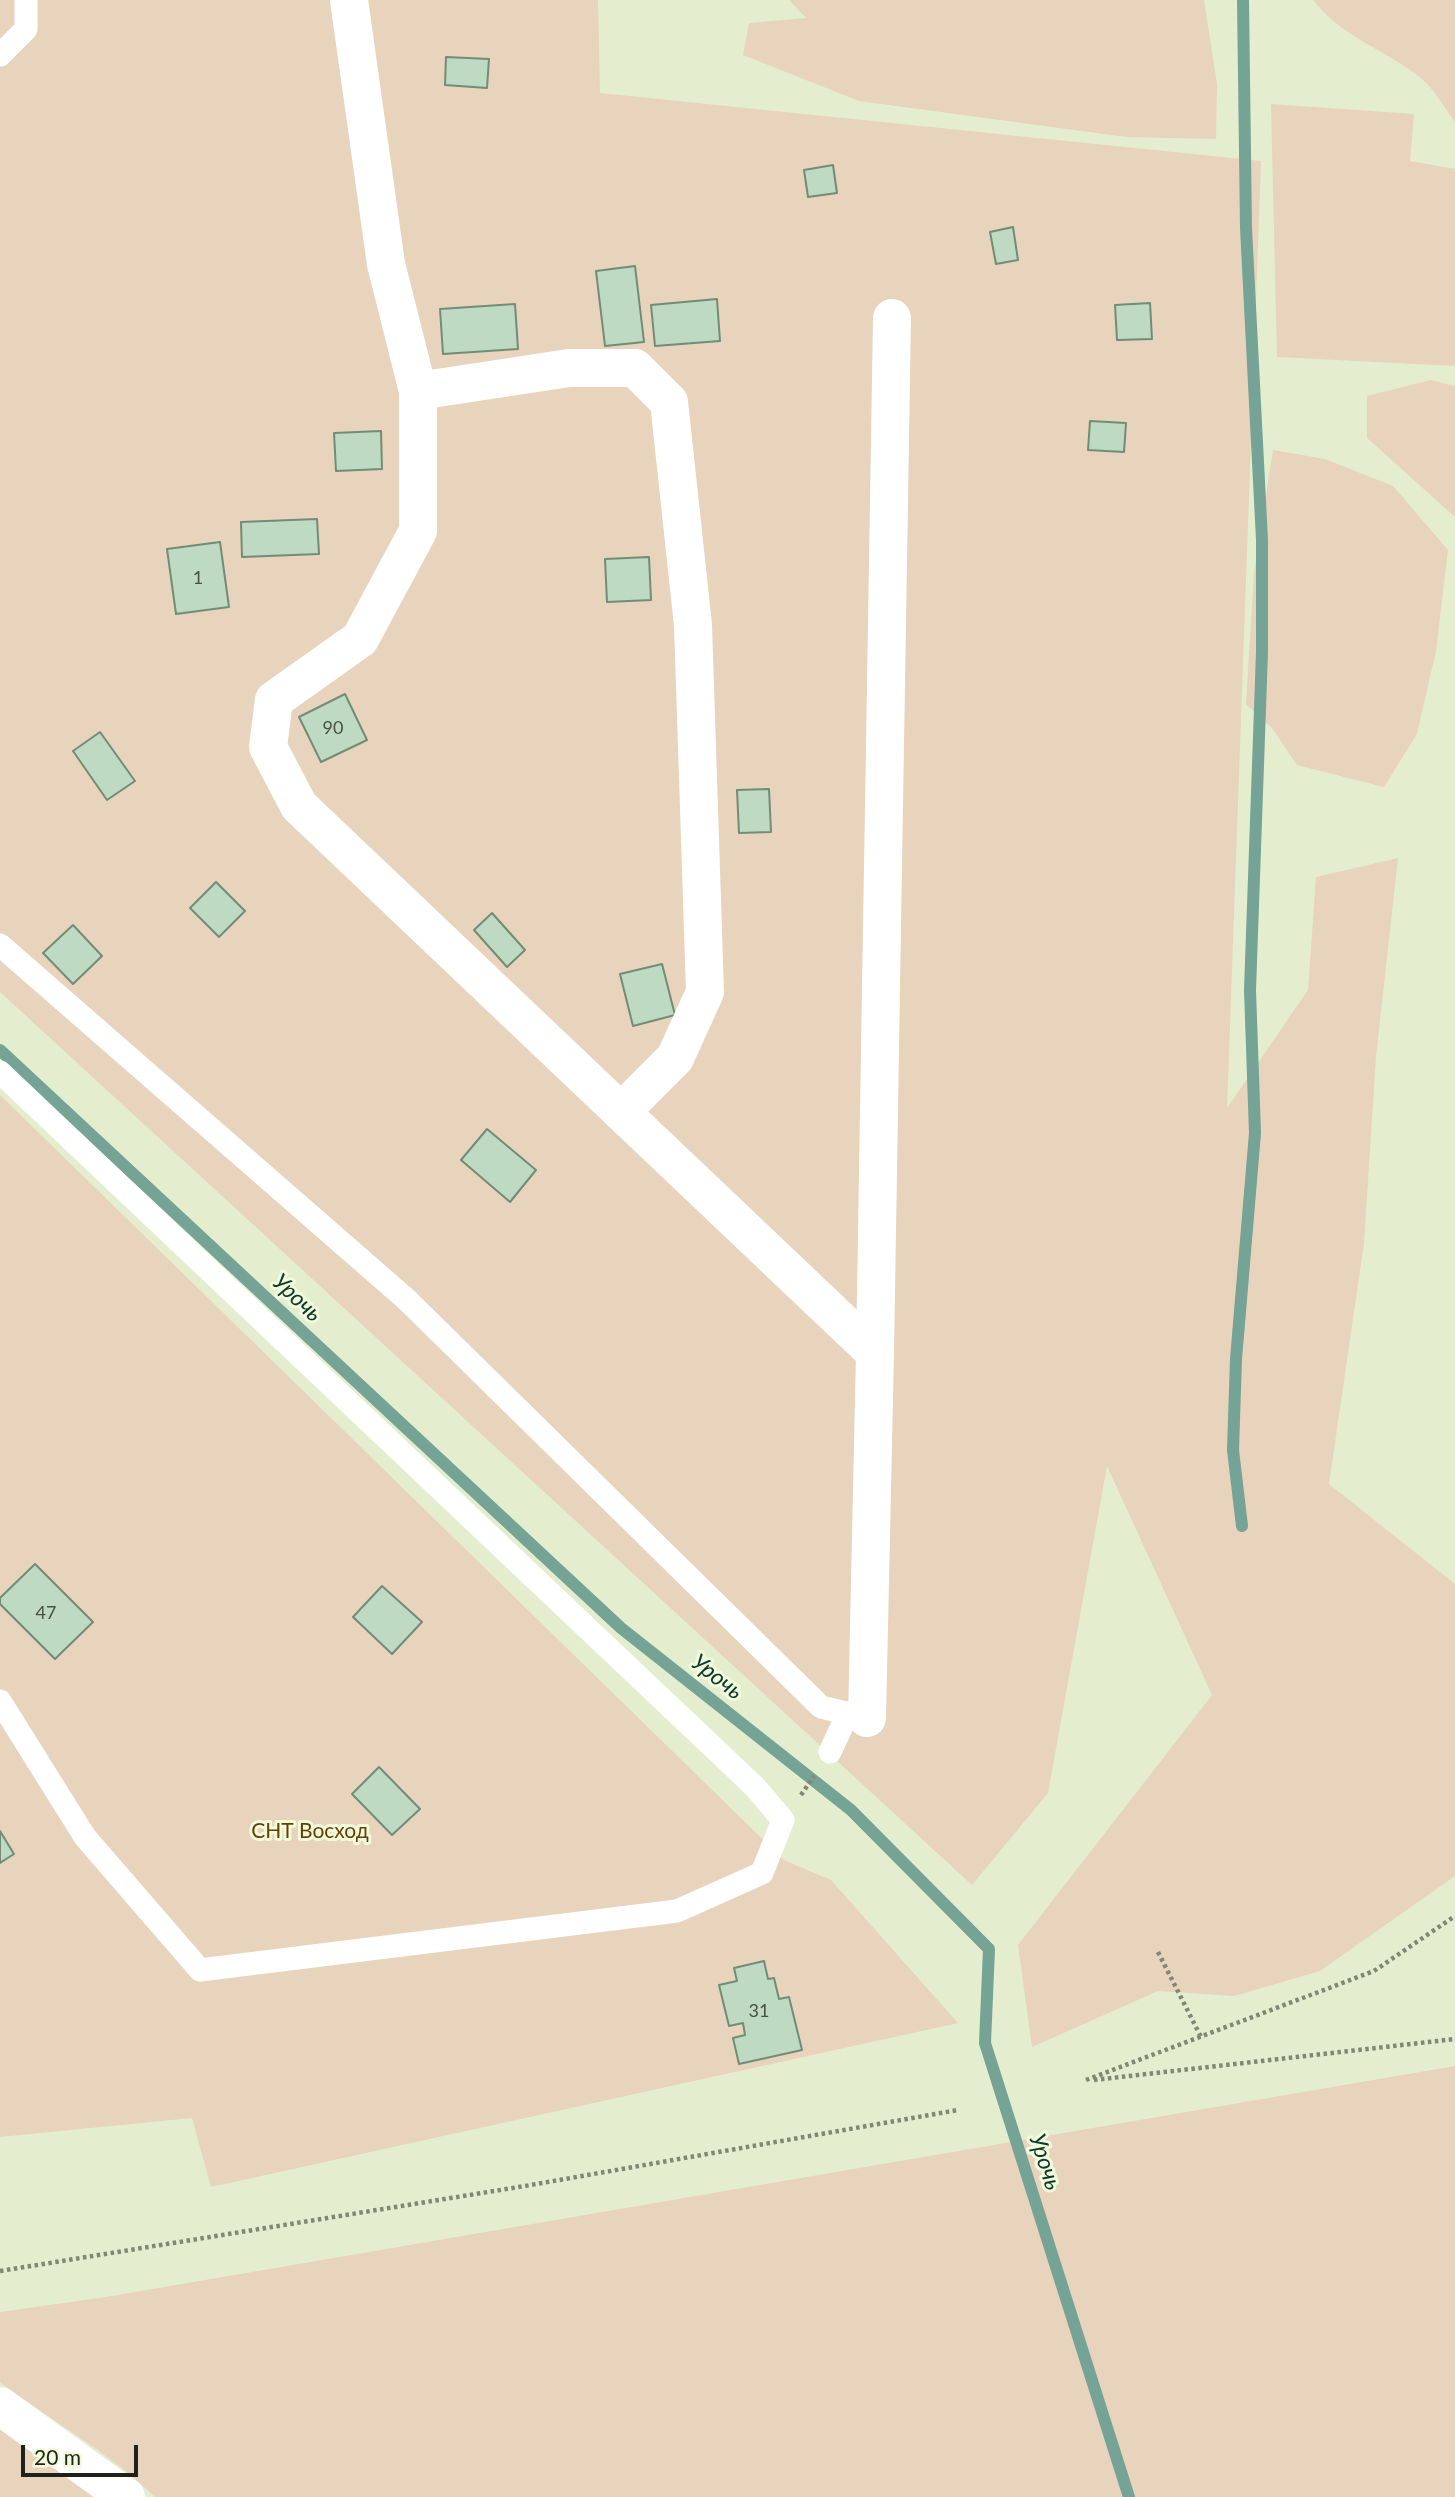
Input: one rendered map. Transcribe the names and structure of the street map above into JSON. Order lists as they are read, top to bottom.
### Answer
{
  "water": ["Урочь"],
  "parks": ["СНТ Восход"],
  "house_numbers": [
    "1",
    "90",
    "47",
    "31"
  ],
  "scale_bar": "20 m"
}
